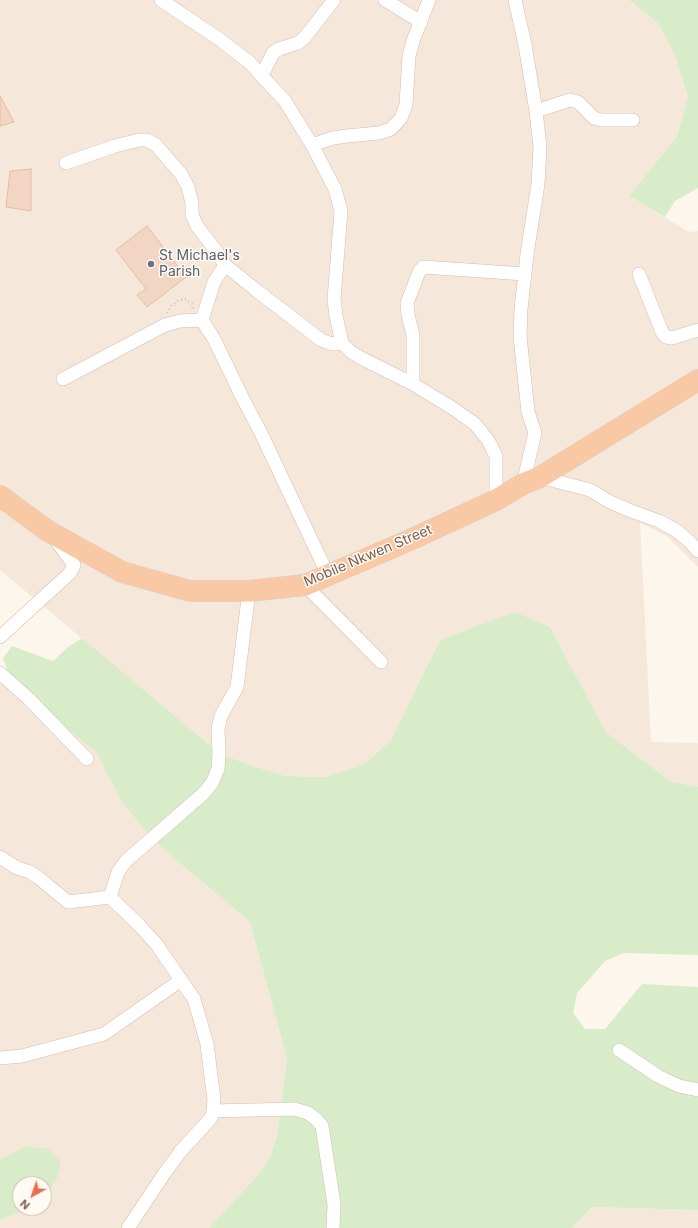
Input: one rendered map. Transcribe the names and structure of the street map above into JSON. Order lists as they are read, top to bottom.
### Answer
{
  "streets": {
    "highway": ["Mobile Nkwen Street"]
  },
  "places": ["St Michael's Parish"],
  "north": "bottom left"
}
